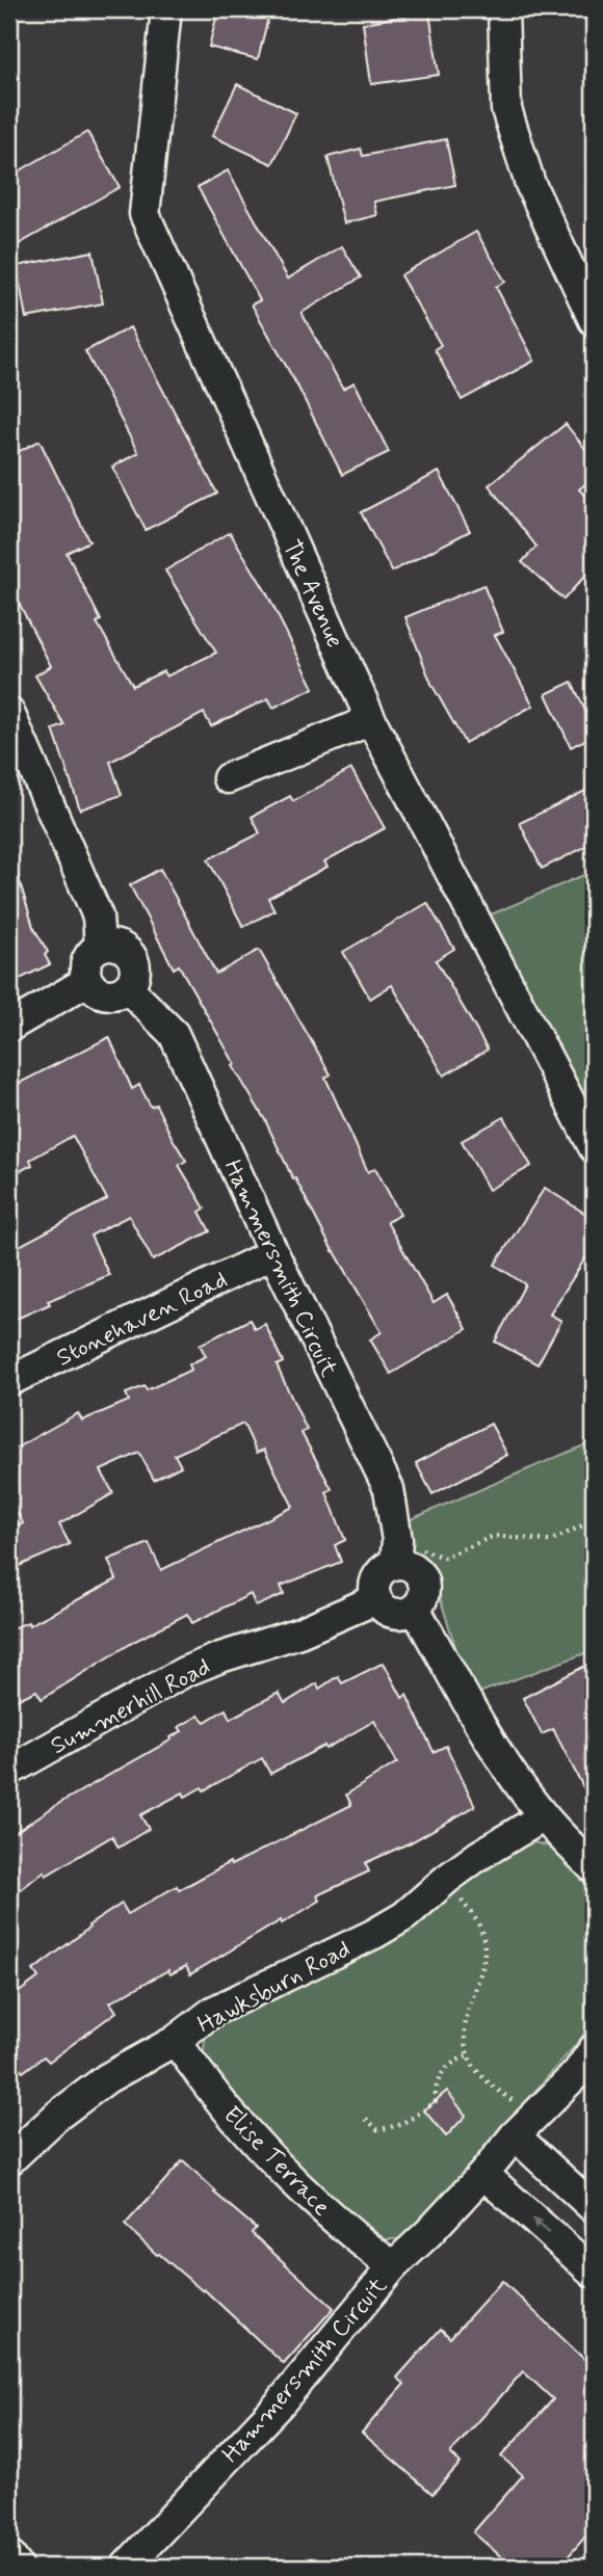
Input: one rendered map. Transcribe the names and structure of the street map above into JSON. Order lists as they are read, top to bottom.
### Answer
{
  "streets": {
    "street": [
      "The Avenue",
      "Hammersmith Circuit",
      "Stonehaven Road",
      "Summerhill Road",
      "Hawksburn Road",
      "Elise Terrace"
    ]
  },
  "crossings": [
    ["Hammersmith Circuit", "Stonehaven Road"],
    ["Hammersmith Circuit", "Summerhill Road"],
    ["Hammersmith Circuit", "Elise Terrace"],
    ["Hawksburn Road", "Elise Terrace"]
  ]
}
